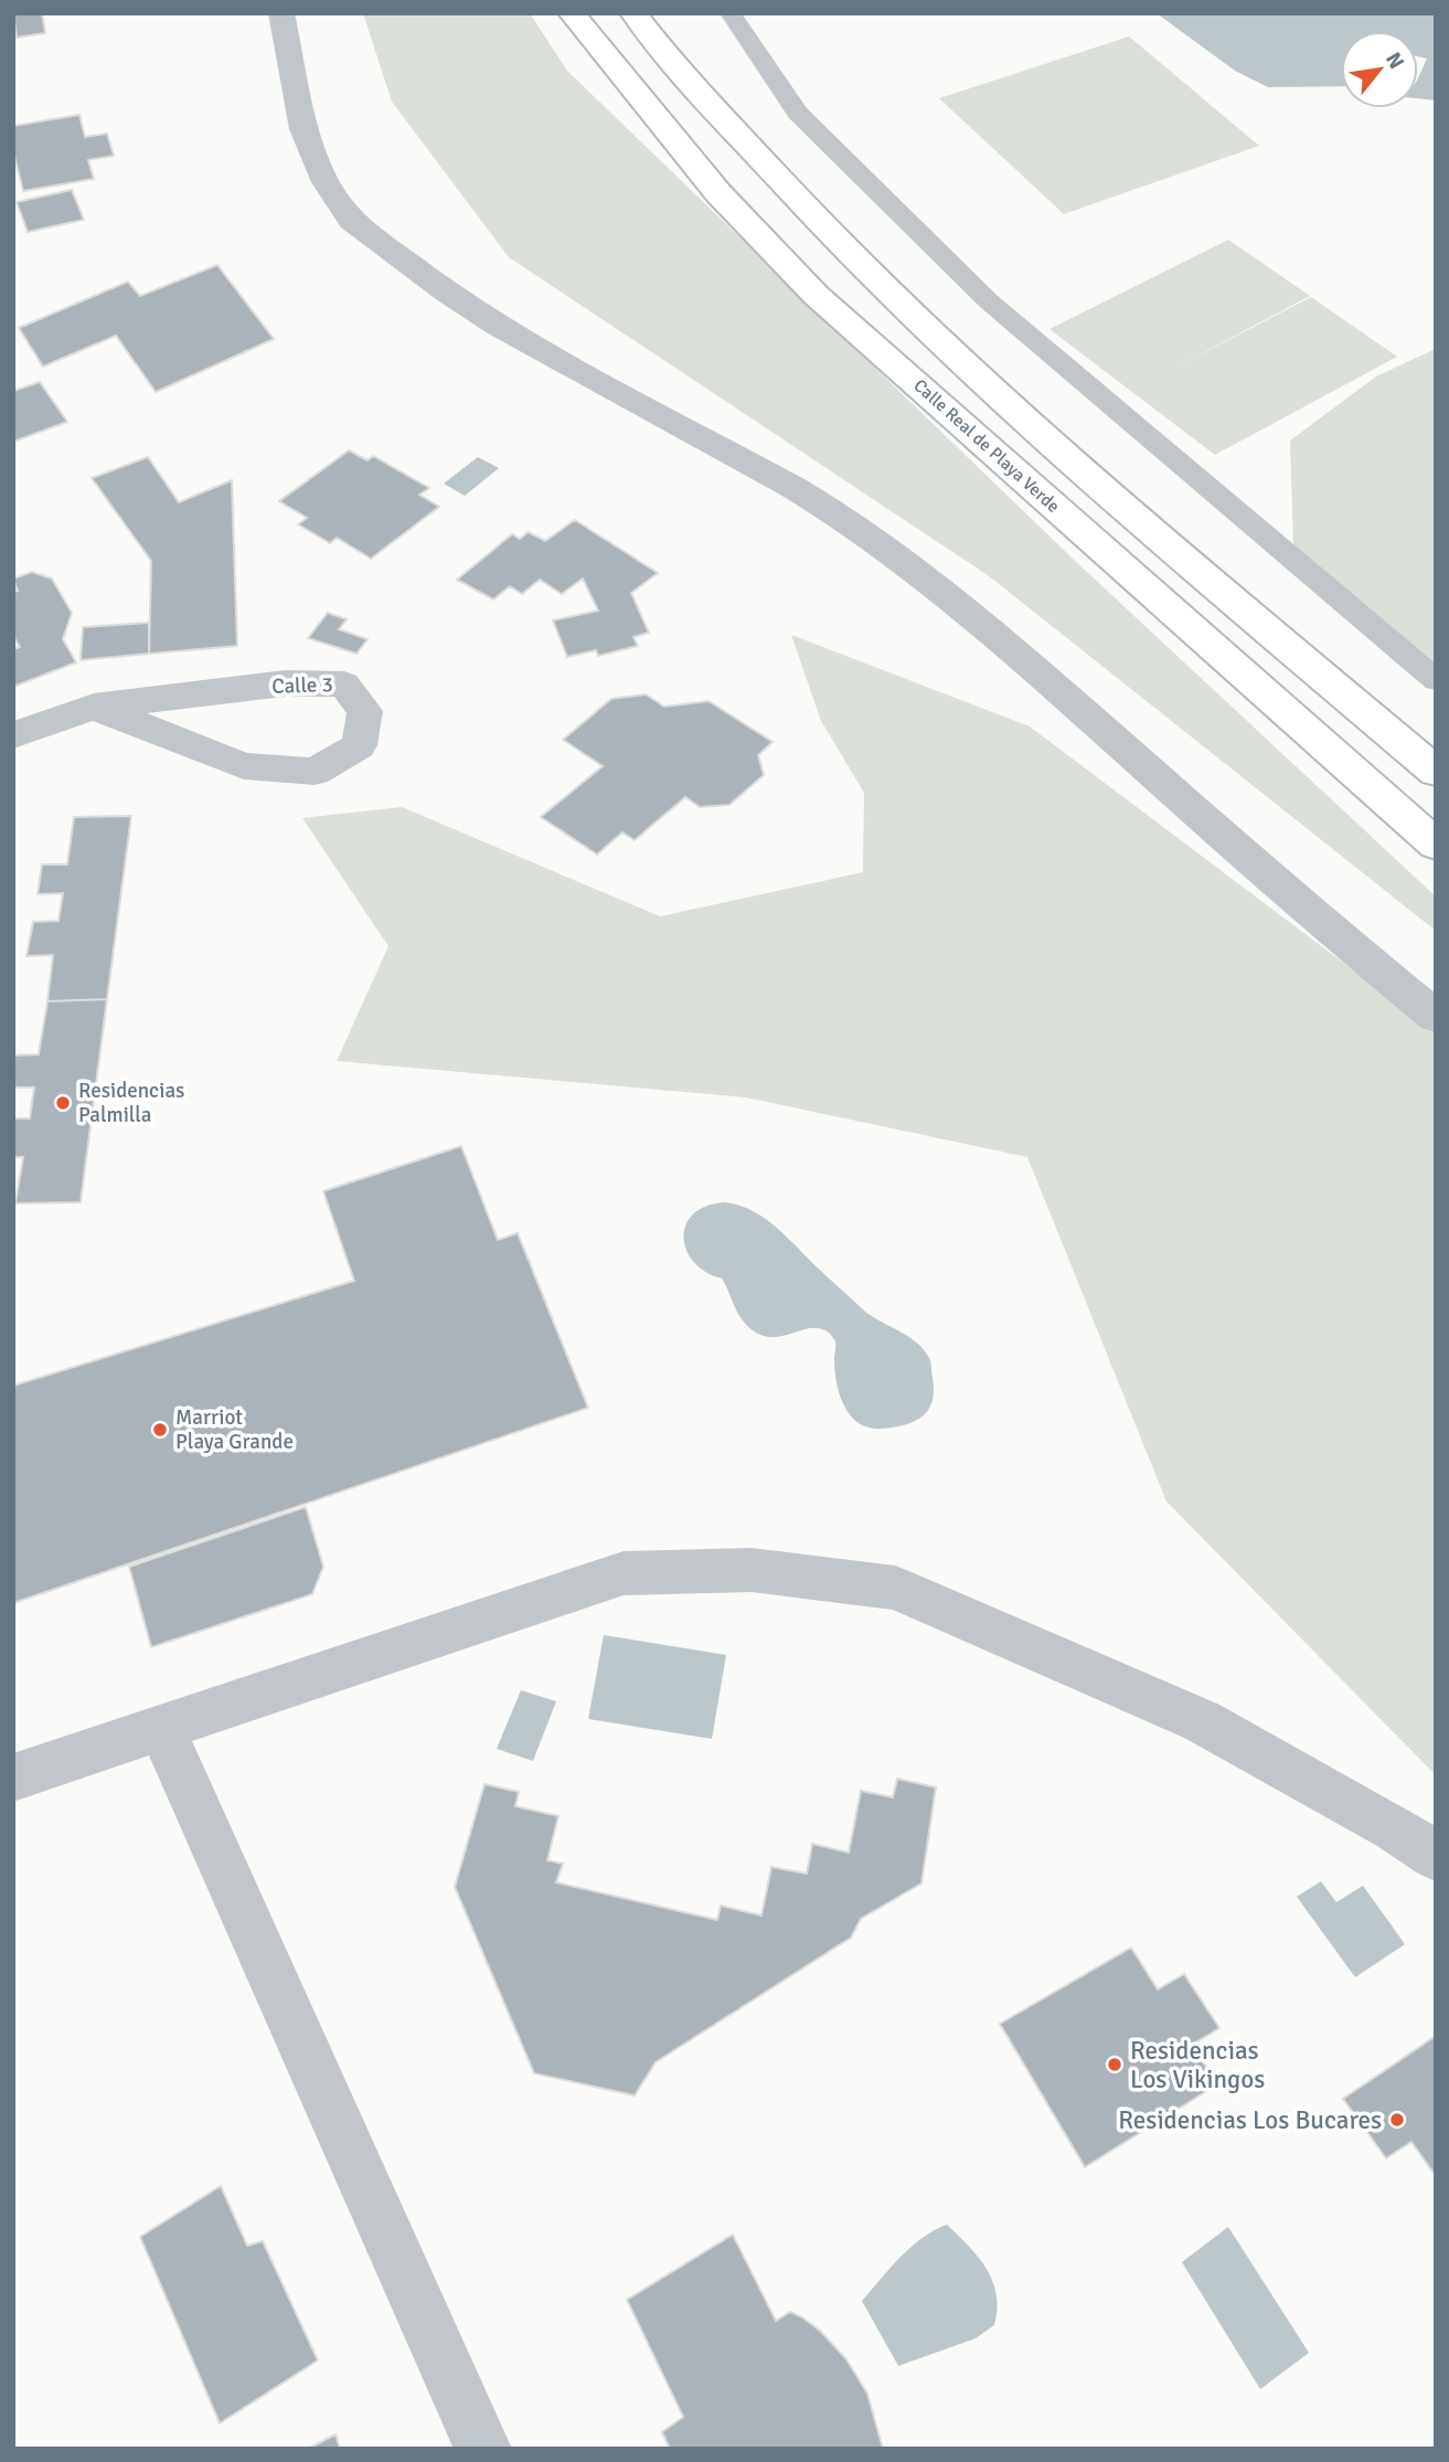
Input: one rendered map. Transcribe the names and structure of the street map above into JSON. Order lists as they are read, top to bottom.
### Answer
{
  "streets": {
    "street": ["Calle Real de Playa Verde", "Calle 3"]
  },
  "places": [
    "Residencias Palmilla",
    "Marriot Playa Grande",
    "Residencias Los Vikingos",
    "Residencias Los Bucares"
  ],
  "north": "top right"
}
